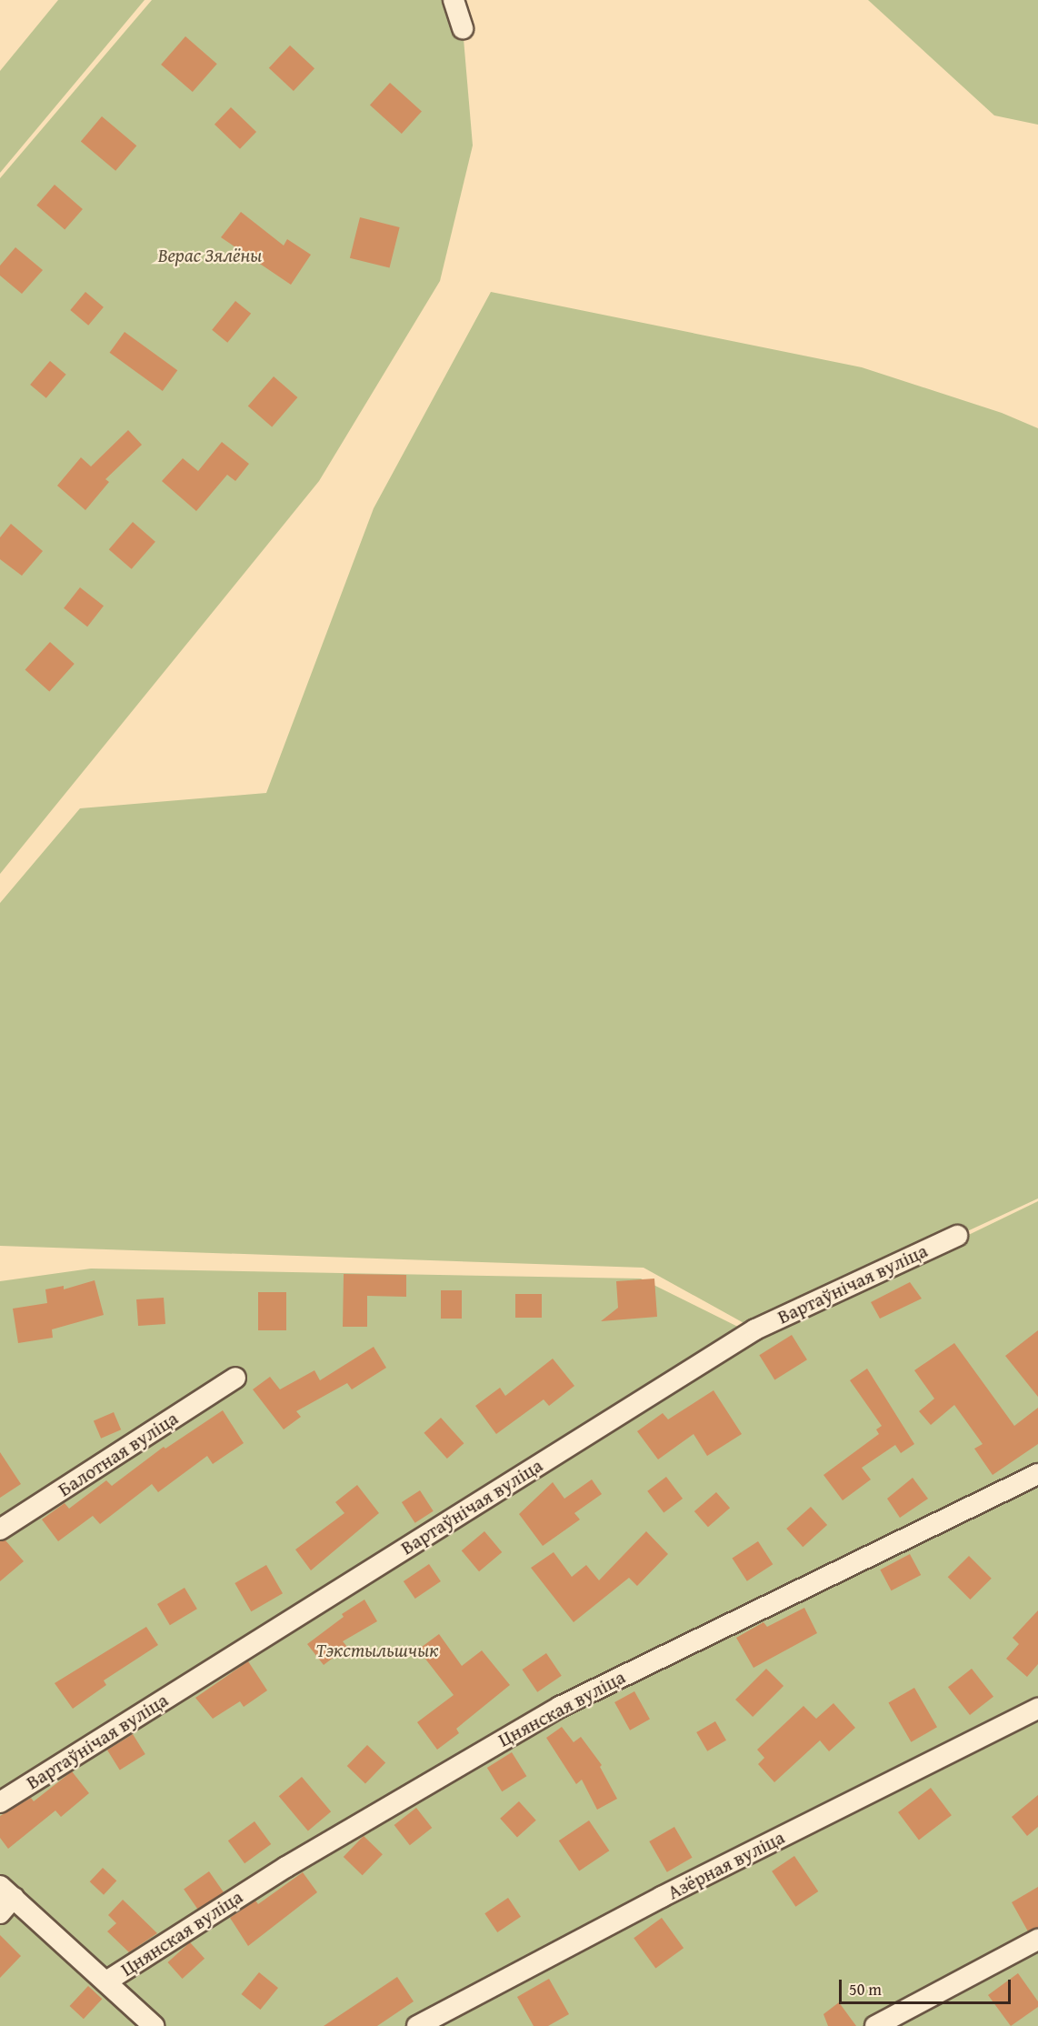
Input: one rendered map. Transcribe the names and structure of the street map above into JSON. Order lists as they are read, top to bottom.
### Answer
{
  "streets": {
    "street": [
      "Вартаўнічая вуліца",
      "Балотная вуліца",
      "Цнянская вуліца",
      "Азёрная вуліца"
    ]
  },
  "parks": ["Верас Зялёны", "Тэкстыльшчык"],
  "scale_bar": "50 m"
}
